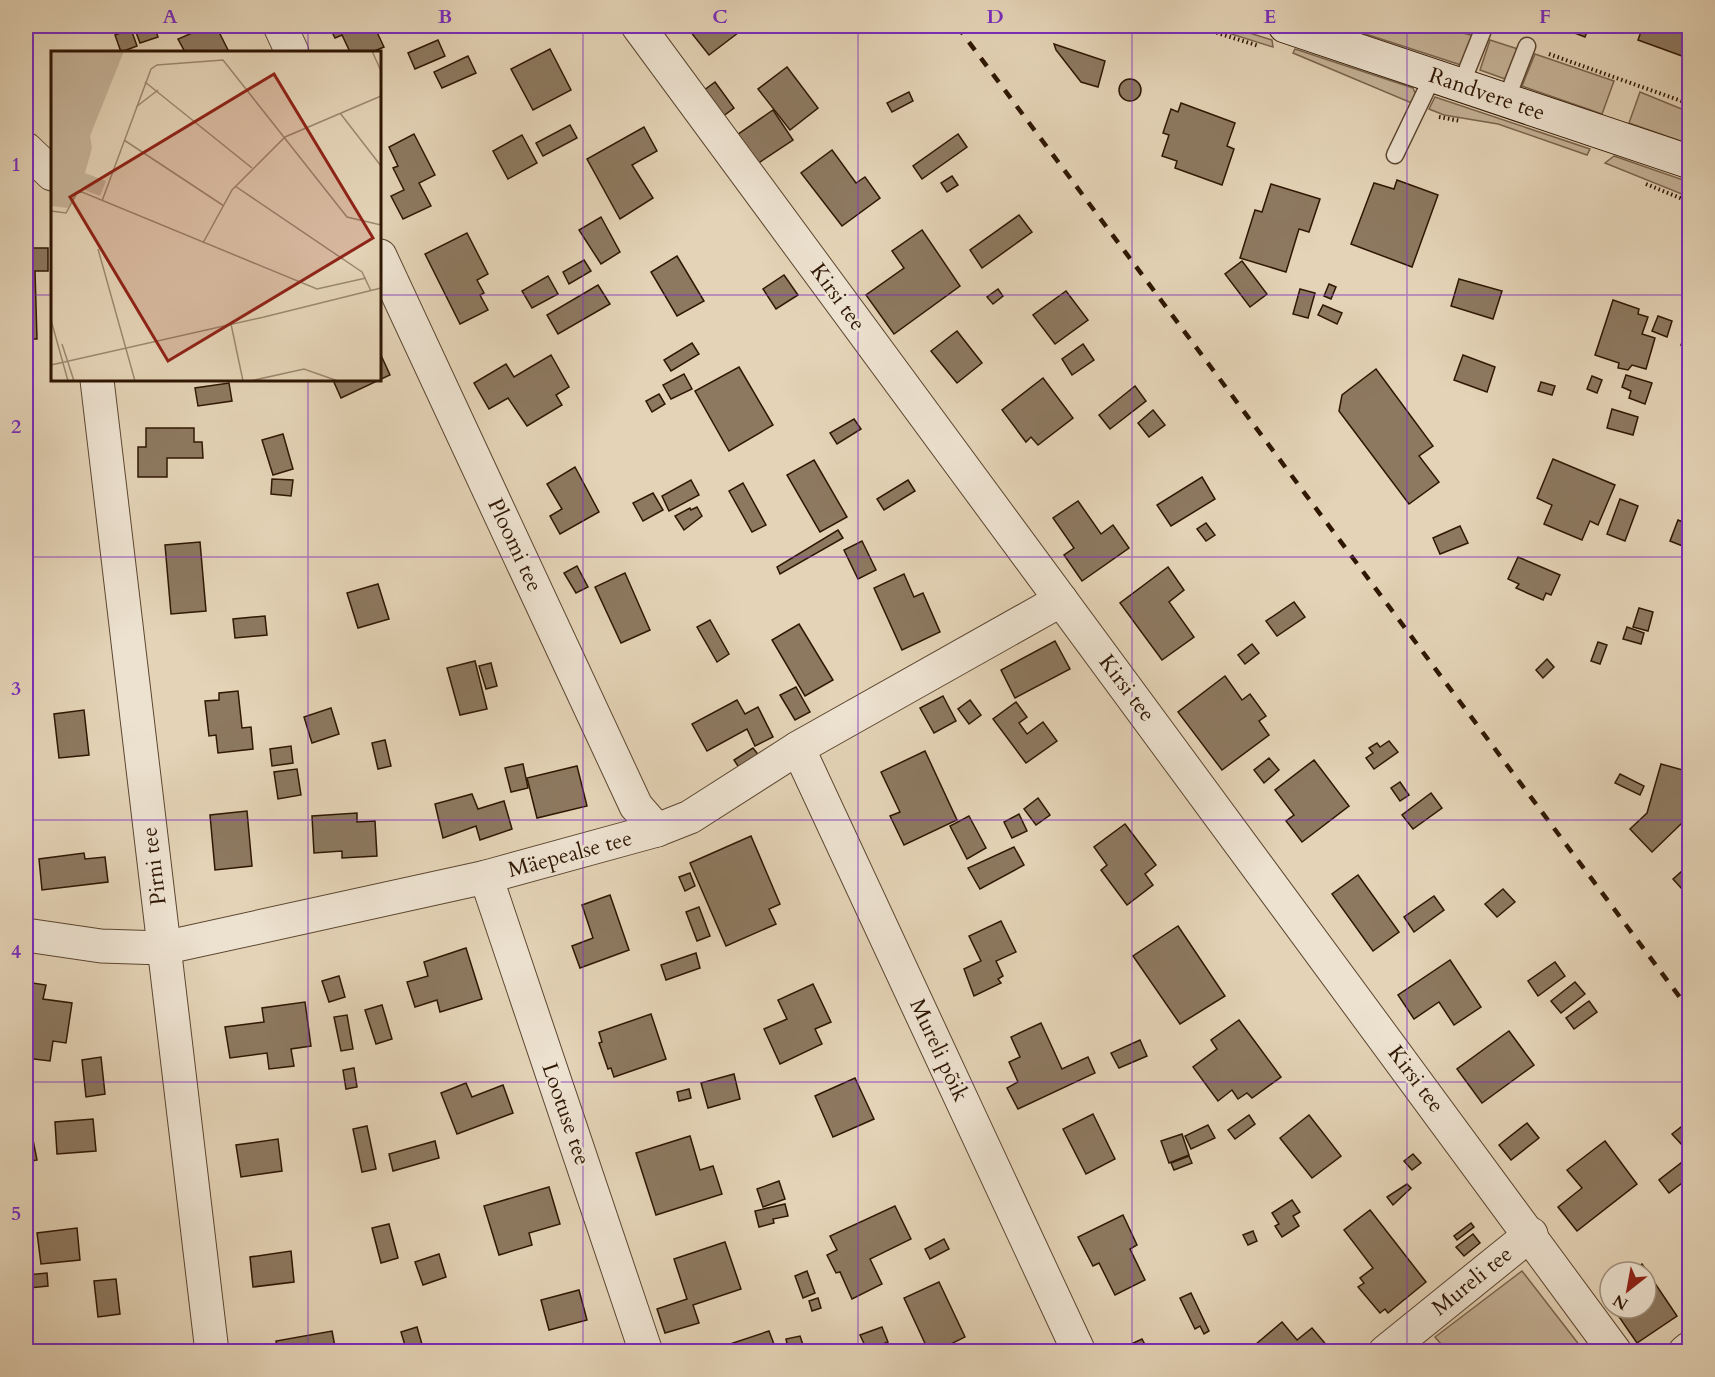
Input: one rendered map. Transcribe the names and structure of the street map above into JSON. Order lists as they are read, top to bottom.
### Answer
{
  "streets": {
    "street": [
      "Randvere tee",
      "Kirsi tee",
      "Ploomi tee",
      "Mäepealse tee",
      "Pirni tee",
      "Mureli põik",
      "Lootuse tee",
      "Mureli tee"
    ]
  },
  "crossings": [
    ["Kirsi tee", "Mäepealse tee"],
    ["Kirsi tee", "Mureli tee"],
    ["Ploomi tee", "Mäepealse tee"],
    ["Mäepealse tee", "Pirni tee"],
    ["Mäepealse tee", "Mureli põik"],
    ["Mäepealse tee", "Lootuse tee"]
  ],
  "north": "bottom left",
  "grid": {
    "columns": [
      "A",
      "B",
      "C",
      "D",
      "E",
      "F"
    ],
    "rows": [
      "1",
      "2",
      "3",
      "4",
      "5"
    ]
  }
}
